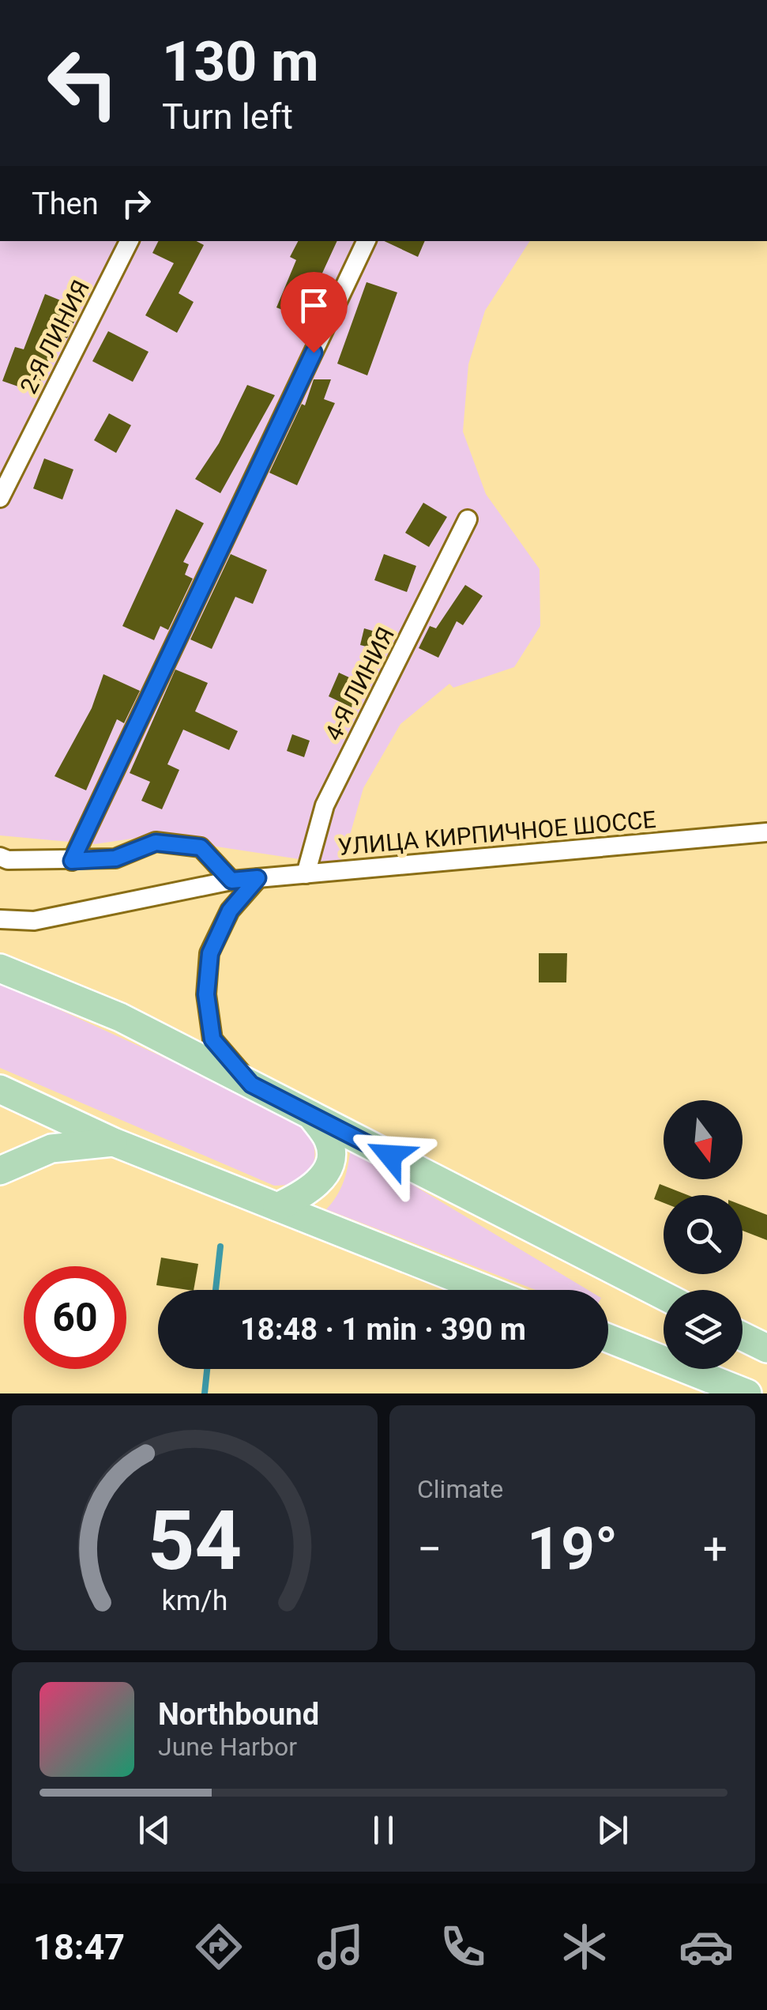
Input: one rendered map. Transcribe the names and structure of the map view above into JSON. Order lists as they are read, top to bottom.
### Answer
{
  "streets": {
    "street": ["2-Я ЛИНИЯ", "4-Я ЛИНИЯ", "УЛИЦА КИРПИЧНОЕ ШОССЕ"]
  },
  "crossings": [
    ["4-Я ЛИНИЯ", "УЛИЦА КИРПИЧНОЕ ШОССЕ"]
  ],
  "north": "bottom",
  "page": {
    "turn": ["130 m", "Turn left"],
    "then": "Then",
    "limit": "60",
    "trip": "18:48 · 1 min · 390 m",
    "tile": "Climate",
    "heat": ["−", "19°", "+"],
    "song": ["Northbound", "June Harbor"],
    "tabs": "18:47",
    "gauge": ["54", "km/h"]
  }
}
